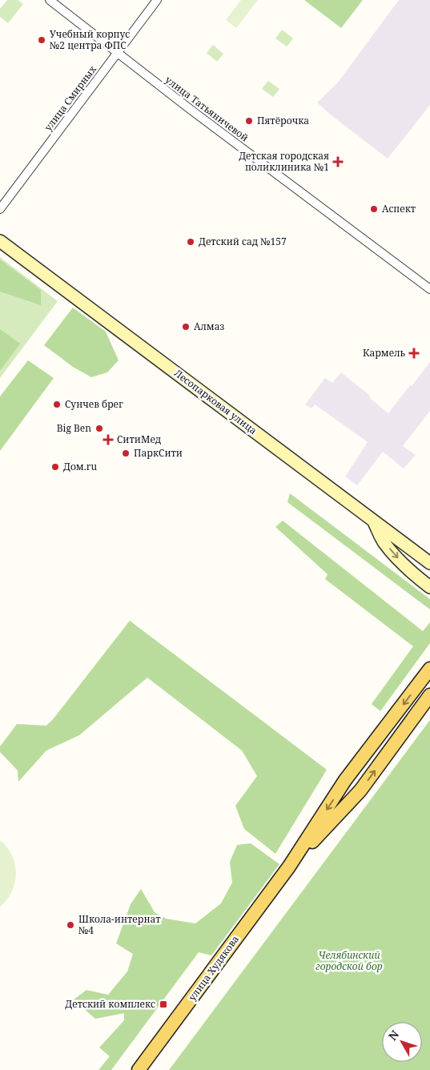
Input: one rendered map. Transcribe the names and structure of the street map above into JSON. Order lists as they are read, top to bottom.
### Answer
{
  "streets": {
    "main road": ["Лесопарковая улица", "улица Худякова"],
    "street": ["улица Смирных", "улица Татьяничевой"]
  },
  "crossings": [
    ["улица Смирных", "улица Татьяничевой"]
  ],
  "parks": ["Челябинский городской бор"],
  "places": {
    "other": [
      "Учебный корпус №2 центра ФПС",
      "Пятёрочка",
      "Аспект",
      "Детский сад №157",
      "Алмаз",
      "Сунчев брег",
      "Big Ben",
      "ПаркСити",
      "Дом.ru",
      "Школа-интернат №4"
    ],
    "health": ["Детская городская поликлиника №1", "Кармель", "СитиМед"],
    "transit": ["Детский комплекс"]
  },
  "north": "top left"
}
